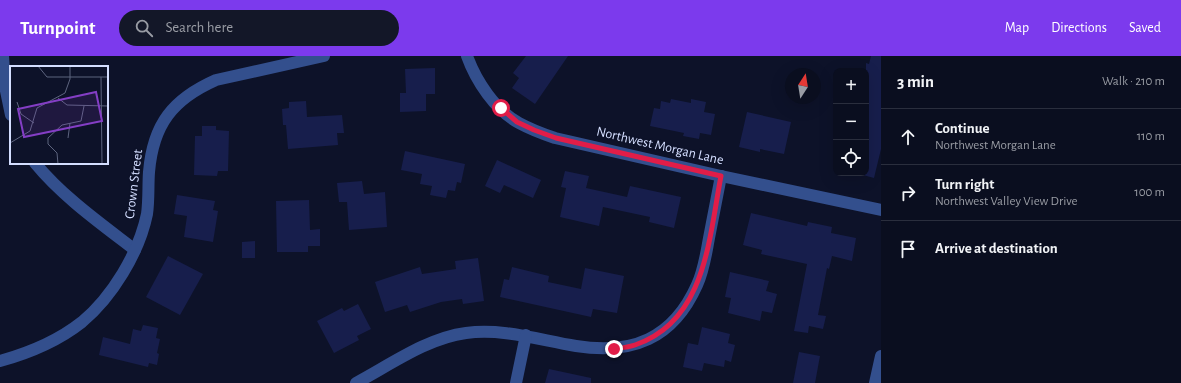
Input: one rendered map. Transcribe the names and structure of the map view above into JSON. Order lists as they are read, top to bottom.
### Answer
{
  "streets": {
    "street": ["Northwest Morgan Lane", "Crown Street"]
  },
  "north": "top",
  "page": {
    "header": "Turnpoint",
    "search": "Search here",
    "nav": ["Map", "Directions", "Saved"],
    "heading": ["3 min", "Walk · 210 m"],
    "map_buttons": ["+", "−"],
    "list": [
      ["Continue", "Northwest Morgan Lane", "110 m"],
      ["Turn right", "Northwest Valley View Drive", "100 m"],
      "Arrive at destination"
    ]
  }
}
